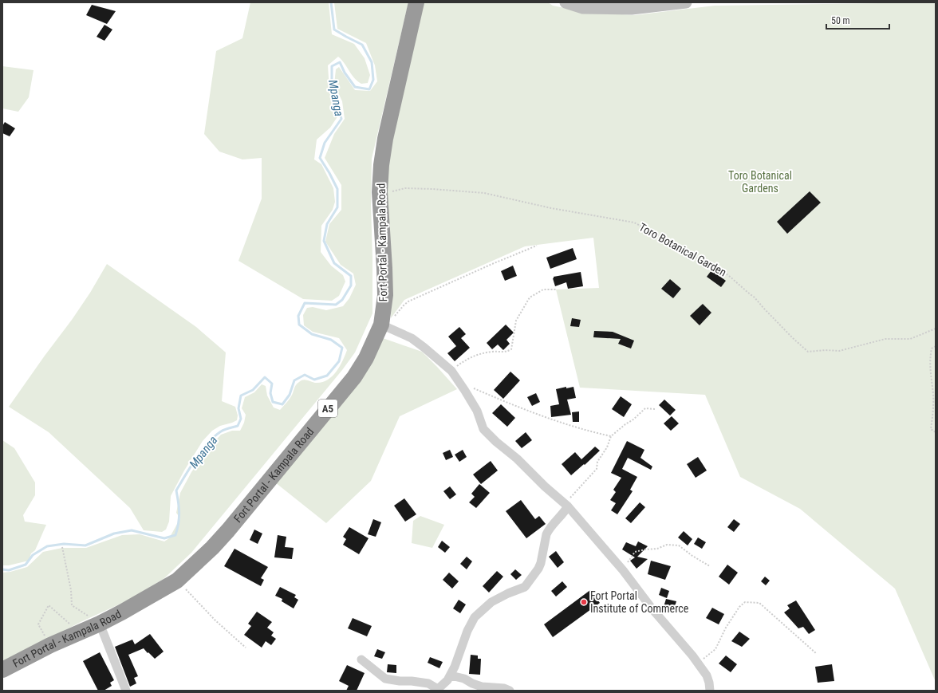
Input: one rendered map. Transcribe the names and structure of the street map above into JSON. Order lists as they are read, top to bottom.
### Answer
{
  "streets": {
    "highway": ["Fort Portal - Kampala Road", "A5"],
    "path": ["Toro Botanical Garden"]
  },
  "crossings": [
    ["Fort Portal - Kampala Road", "Toro Botanical Garden"]
  ],
  "water": ["Mpanga"],
  "parks": ["Toro Botanical Gardens"],
  "places": ["Fort Portal Institute of Commerce"],
  "scale_bar": "50 m"
}
